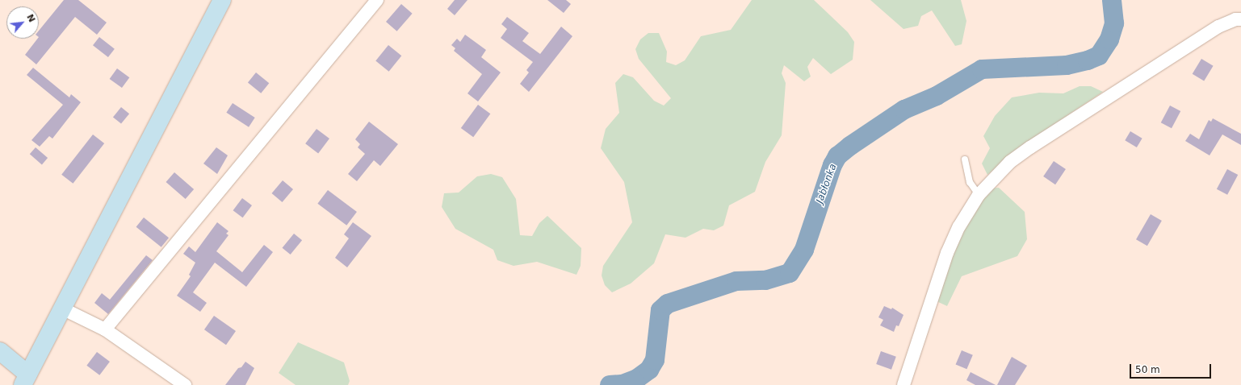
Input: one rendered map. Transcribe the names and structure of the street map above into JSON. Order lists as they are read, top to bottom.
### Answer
{
  "water": ["Jabłonka"],
  "scale_bar": "50 m",
  "north": "top right"
}
